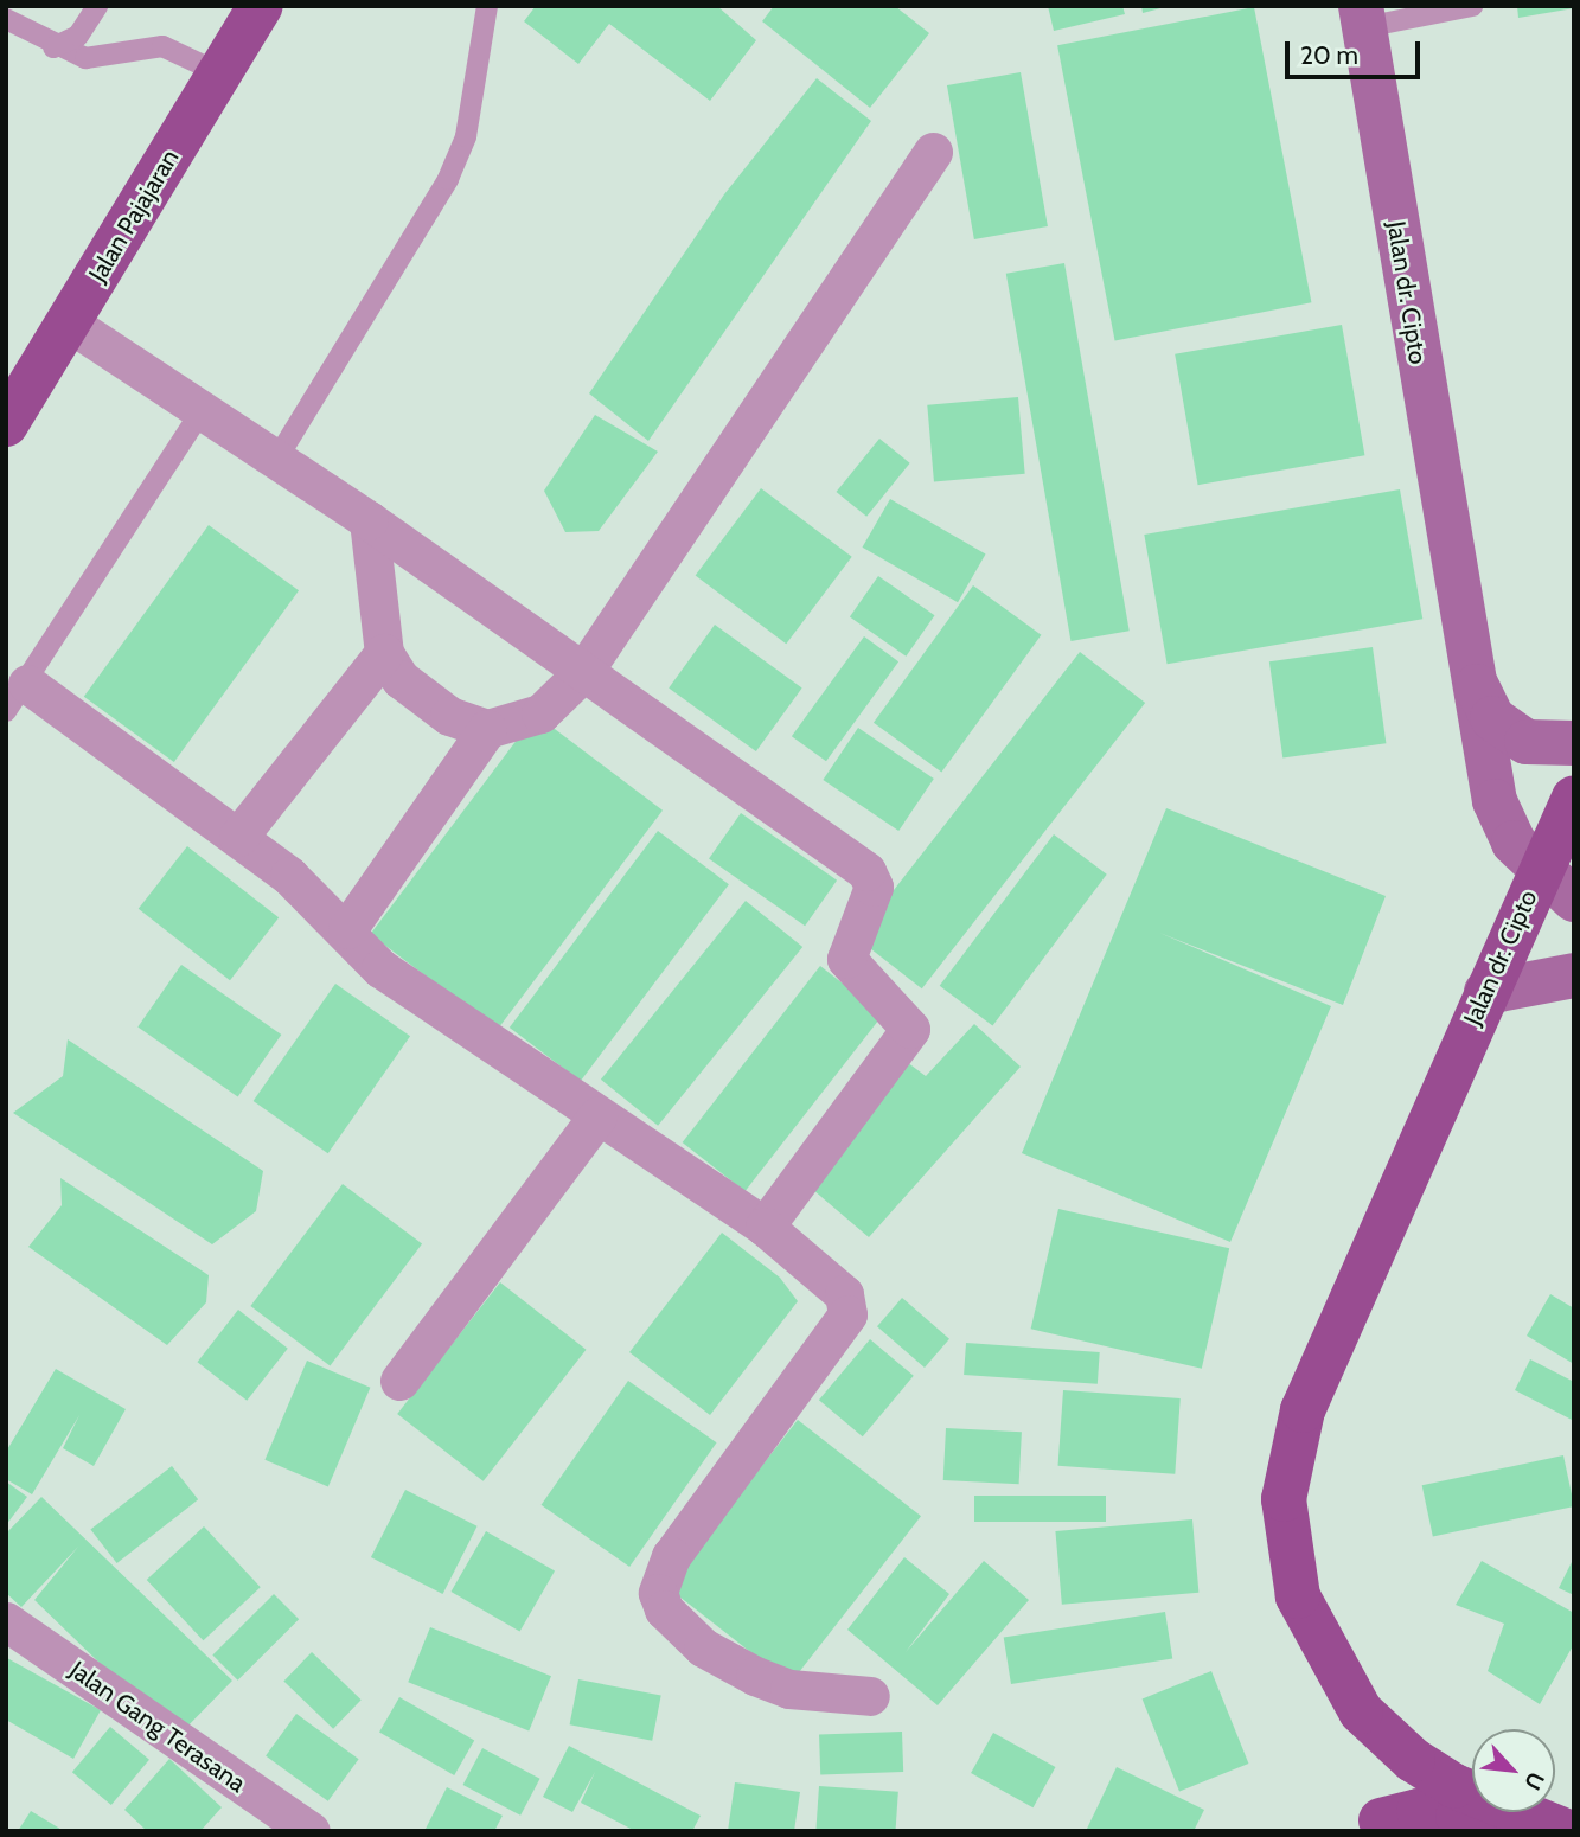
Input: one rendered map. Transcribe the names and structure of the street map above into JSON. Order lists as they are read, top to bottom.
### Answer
{
  "streets": {
    "main road": ["Jalan Pajajaran", "Jalan dr. Cipto"],
    "street": ["Jalan Gang Terasana"]
  },
  "scale_bar": "20 m",
  "north": "bottom right"
}
